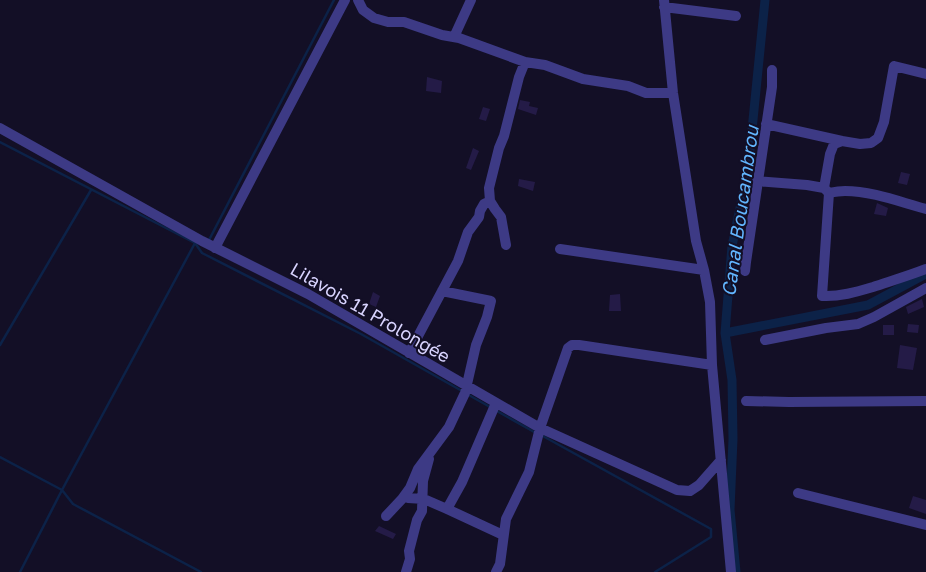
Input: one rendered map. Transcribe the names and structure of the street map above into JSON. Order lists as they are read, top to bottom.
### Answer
{
  "streets": {
    "street": ["Lilavois 11 Prolongée"]
  },
  "water": ["Canal Boucambrou"]
}
